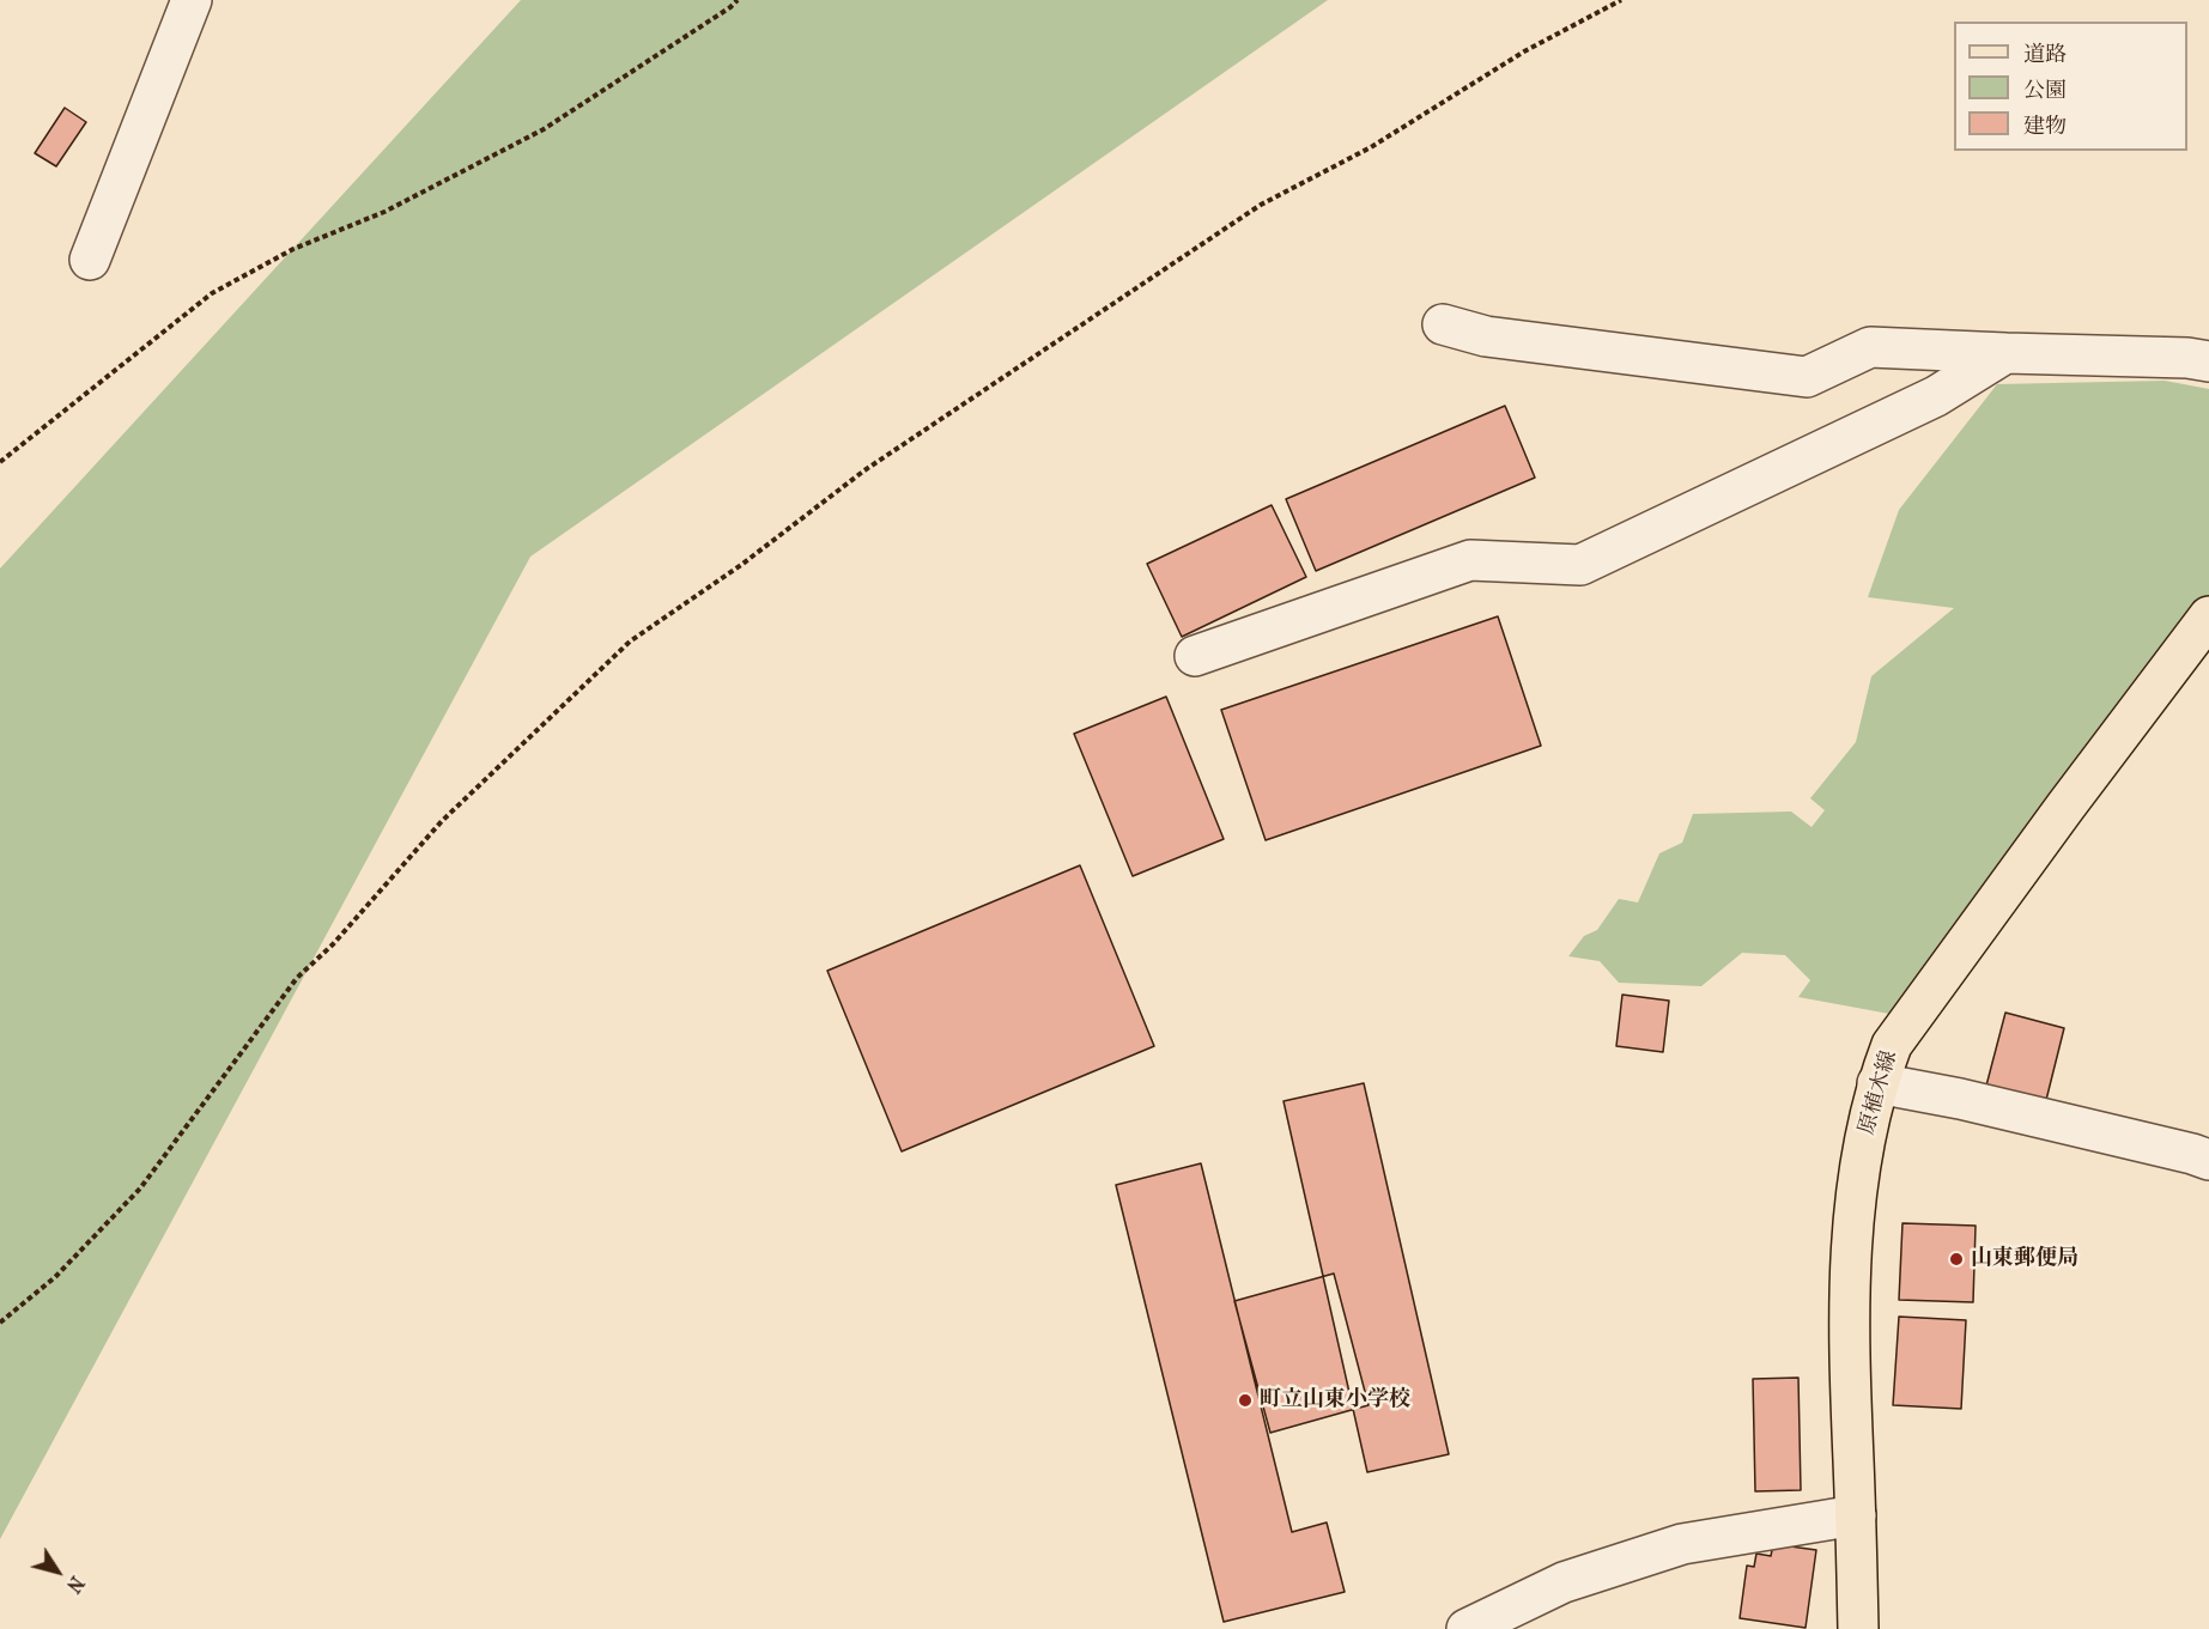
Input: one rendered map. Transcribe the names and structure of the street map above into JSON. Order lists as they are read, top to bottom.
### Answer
{
  "streets": {
    "main road": ["原植木線"]
  },
  "places": ["山東郵便局", "町立山東小学校"],
  "legend": ["道路", "公園", "建物"],
  "north": "bottom right"
}
